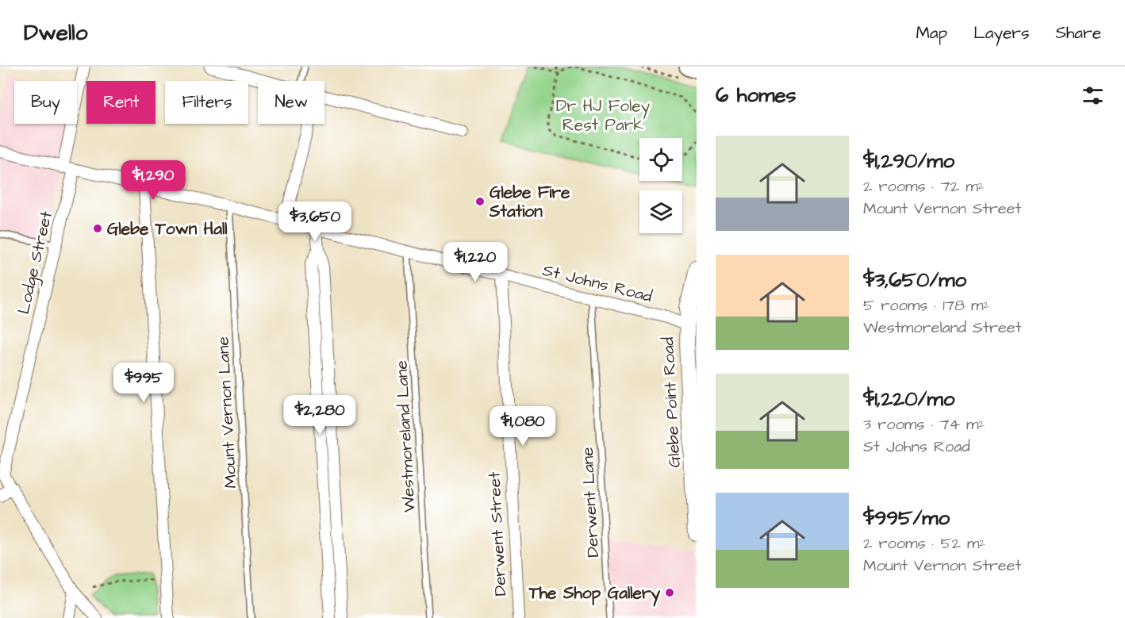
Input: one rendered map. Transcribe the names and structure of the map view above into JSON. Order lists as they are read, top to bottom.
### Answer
{
  "streets": {
    "main road": ["Glebe Point Road"],
    "street": ["Lodge Street", "St Johns Road", "Derwent Street"],
    "lane": ["Mount Vernon Lane", "Westmoreland Lane", "Derwent Lane"]
  },
  "crossings": [
    ["Lodge Street", "St Johns Road"],
    ["St Johns Road", "Glebe Point Road"],
    ["St Johns Road", "Mount Vernon Lane"],
    ["St Johns Road", "Westmoreland Lane"],
    ["St Johns Road", "Derwent Lane"],
    ["St Johns Road", "Derwent Street"]
  ],
  "parks": ["Dr HJ Foley Rest Park"],
  "places": ["Glebe Fire Station", "Glebe Town Hall", "The Shop Gallery"],
  "page": {
    "header": "Dwello",
    "nav": ["Map", "Layers", "Share"],
    "heading": "6 homes",
    "chip": [
      "Buy",
      "Rent",
      "Filters",
      "New"
    ],
    "list": [
      {
        "name": "$1,290/mo",
        "note": "2 rooms · 72 m² · Mount Vernon Street"
      },
      {
        "name": "$3,650/mo",
        "note": "5 rooms · 178 m² · Westmoreland Street"
      },
      {
        "name": "$1,220/mo",
        "note": "3 rooms · 74 m² · St Johns Road"
      },
      {
        "name": "$995/mo",
        "note": "2 rooms · 52 m² · Mount Vernon Street"
      }
    ],
    "price": [
      "$1,290",
      "$3,650",
      "$1,220",
      "$995",
      "$2,280",
      "$1,080"
    ]
  }
}
